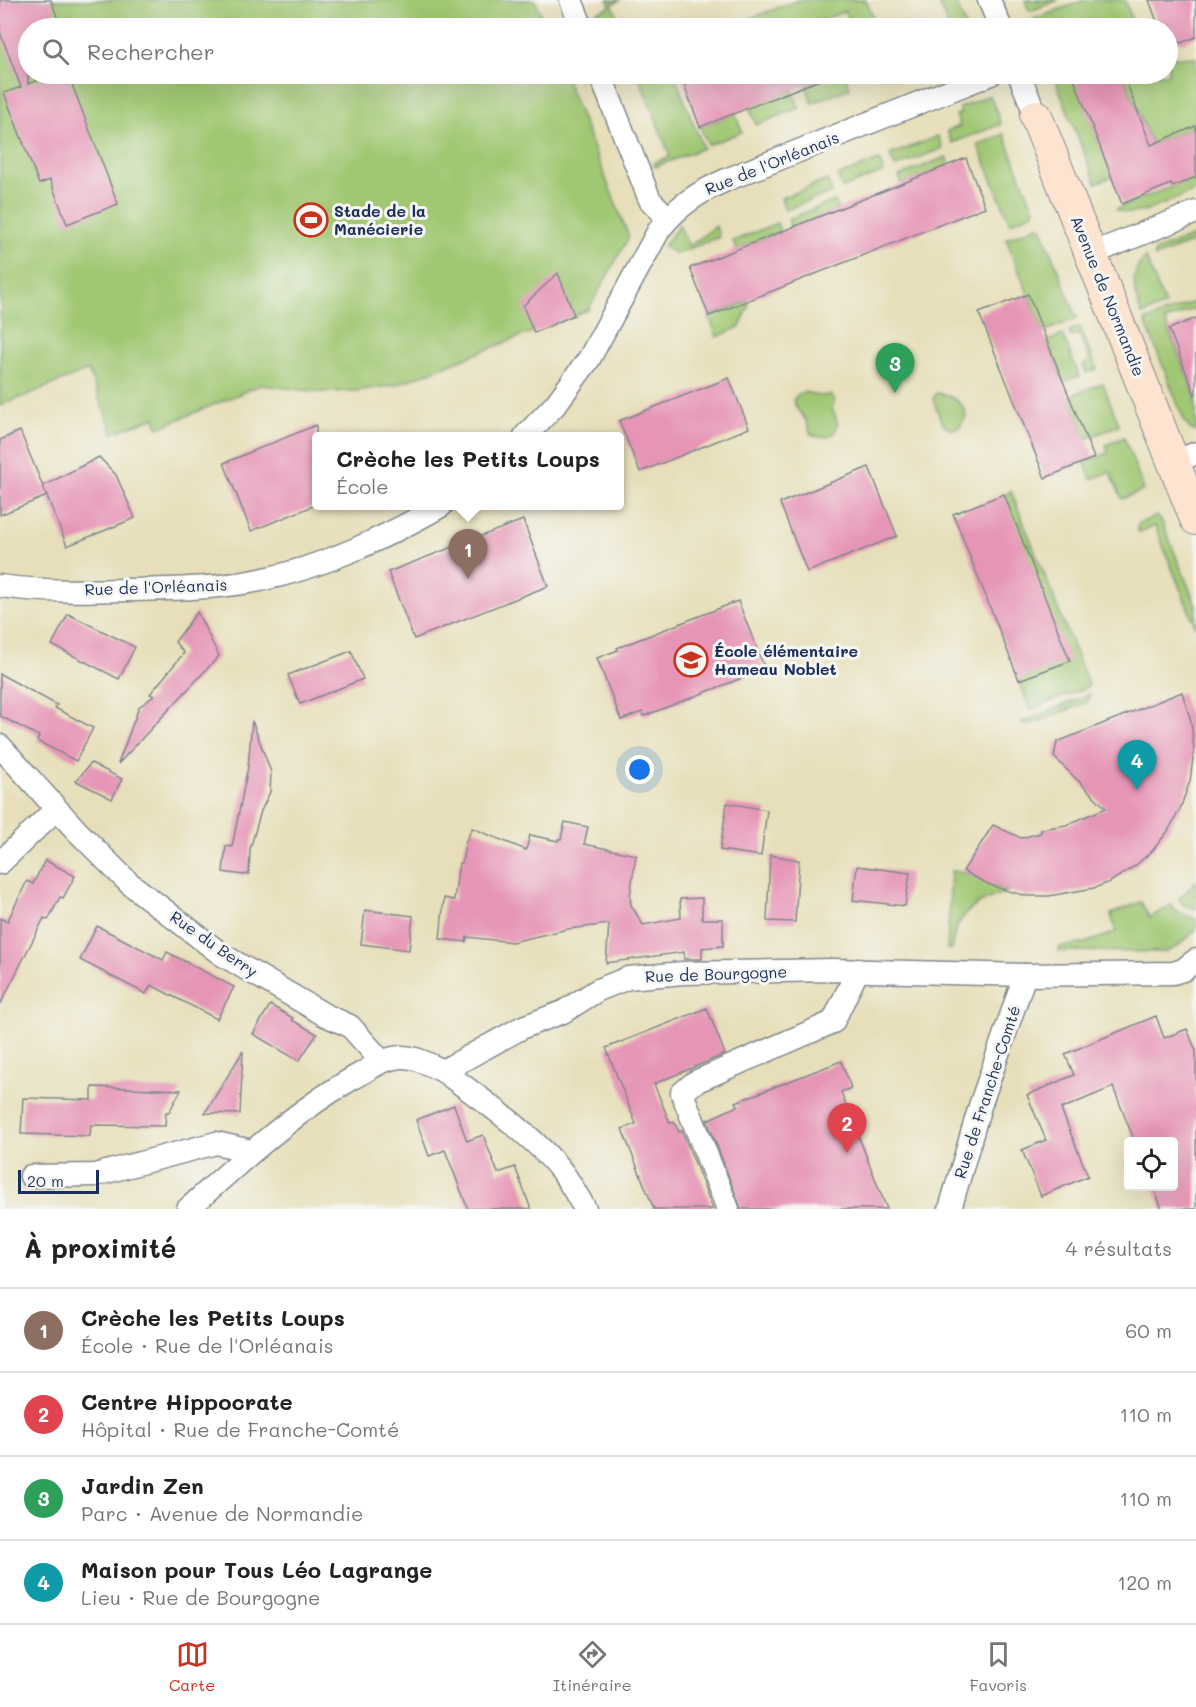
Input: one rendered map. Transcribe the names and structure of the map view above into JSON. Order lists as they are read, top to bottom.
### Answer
{
  "streets": {
    "main road": ["Avenue de Normandie"],
    "street": [
      "Rue de l'Orléanais",
      "Rue du Berry",
      "Rue de Bourgogne",
      "Rue de Franche-Comté"
    ]
  },
  "crossings": [
    ["Rue de Bourgogne", "Rue de Franche-Comté"]
  ],
  "places": {
    "sports": ["Stade de la Manécierie"],
    "school or university": ["École élémentaire Hameau Noblet"]
  },
  "scale_bar": "20 m",
  "page": {
    "search": "Rechercher",
    "pins": [
      "3",
      "1",
      "4",
      "2"
    ],
    "popup": ["Crèche les Petits Loups", "École"],
    "scale": "20 m",
    "heading": ["À proximité", "4 résultats"],
    "list": [
      {
        "mark": "1",
        "name": "Crèche les Petits Loups",
        "note": "École · Rue de l'Orléanais",
        "value": "60 m"
      },
      {
        "mark": "2",
        "name": "Centre Hippocrate",
        "note": "Hôpital · Rue de Franche-Comté",
        "value": "110 m"
      },
      {
        "mark": "3",
        "name": "Jardin Zen",
        "note": "Parc · Avenue de Normandie",
        "value": "110 m"
      },
      {
        "mark": "4",
        "name": "Maison pour Tous Léo Lagrange",
        "note": "Lieu · Rue de Bourgogne",
        "value": "120 m"
      }
    ],
    "nav": ["Carte", "Itinéraire", "Favoris"]
  }
}
